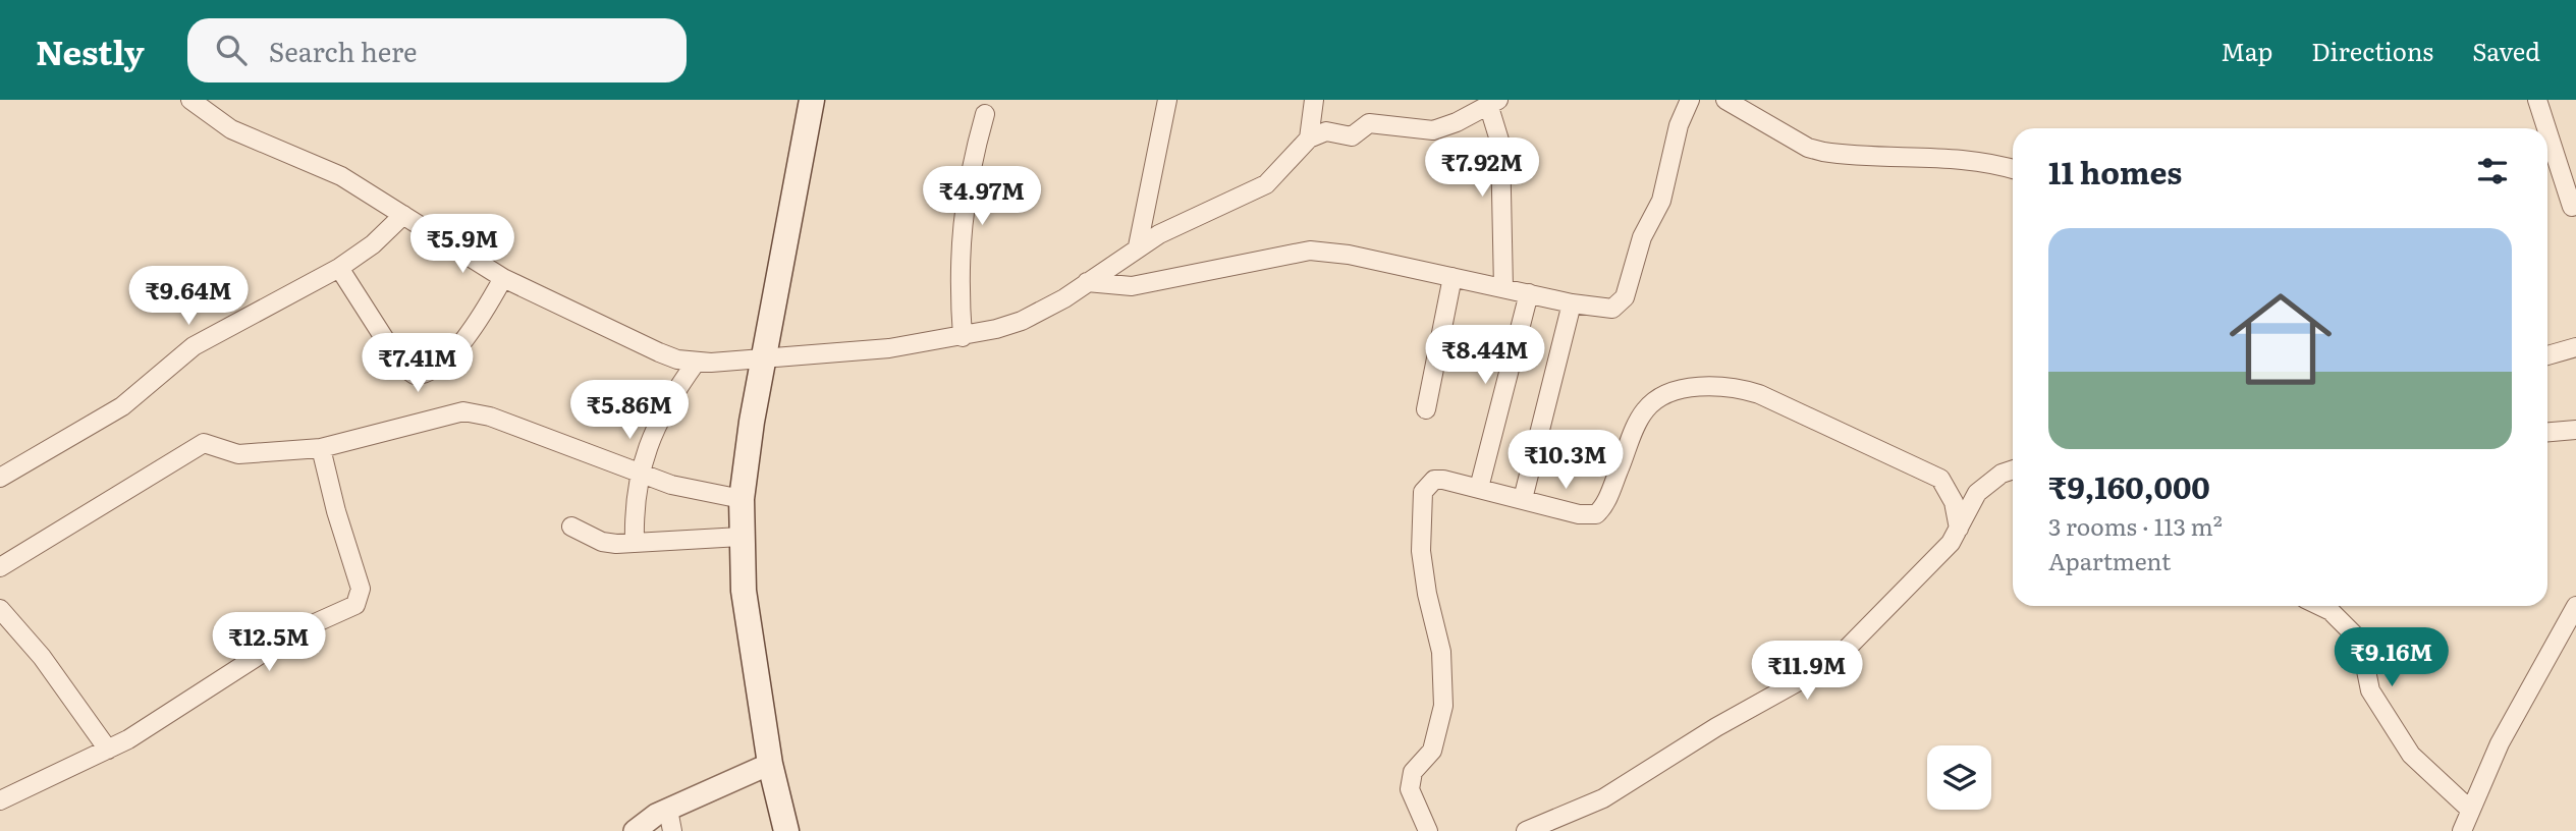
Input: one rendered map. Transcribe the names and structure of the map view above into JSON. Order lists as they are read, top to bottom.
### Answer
{
  "page": {
    "header": "Nestly",
    "search": "Search here",
    "nav": ["Map", "Directions", "Saved"],
    "heading": "11 homes",
    "price": [
      "₹7.92M",
      "₹4.97M",
      "₹5.9M",
      "₹9.64M",
      "₹8.44M",
      "₹7.41M",
      "₹5.86M",
      "₹10.3M",
      "₹12.5M",
      "₹9.16M",
      "₹11.9M"
    ],
    "list": [
      {
        "name": "₹9,160,000",
        "note": "3 rooms · 113 m² · Apartment"
      }
    ]
  }
}
